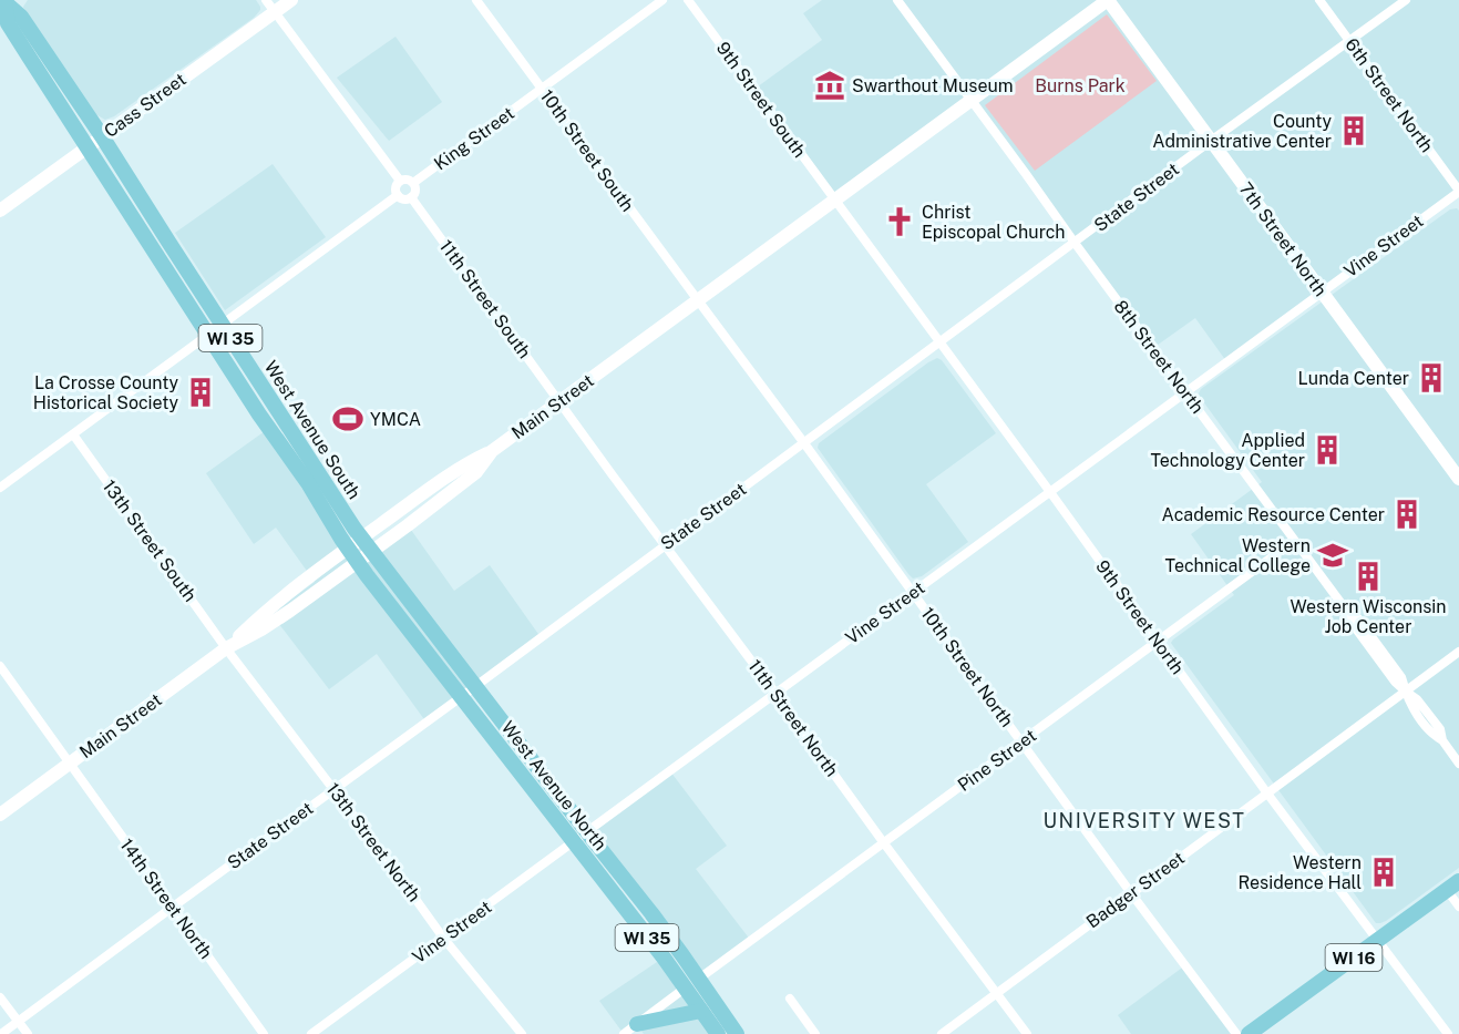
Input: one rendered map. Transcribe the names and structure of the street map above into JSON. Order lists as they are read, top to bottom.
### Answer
{
  "streets": {
    "main road": [
      "WI 35",
      "West Avenue South",
      "West Avenue North",
      "WI 16"
    ],
    "street": [
      "6th Street North",
      "9th Street South",
      "Cass Street",
      "King Street",
      "10th Street South",
      "State Street",
      "7th Street North",
      "Vine Street",
      "11th Street South",
      "8th Street North",
      "Main Street",
      "13th Street South",
      "9th Street North",
      "10th Street North",
      "11th Street North",
      "Pine Street",
      "13th Street North",
      "Badger Street",
      "14th Street North"
    ]
  },
  "crossings": [
    ["6th Street North", "State Street"],
    ["6th Street North", "Vine Street"],
    ["9th Street South", "Main Street"],
    ["9th Street South", "9th Street North"],
    ["Cass Street", "West Avenue South"],
    ["King Street", "10th Street South"],
    ["King Street", "11th Street South"],
    ["10th Street South", "Main Street"],
    ["10th Street South", "10th Street North"],
    ["State Street", "7th Street North"],
    ["State Street", "8th Street North"],
    ["State Street", "West Avenue South"],
    ["State Street", "9th Street North"],
    ["State Street", "10th Street North"],
    ["State Street", "11th Street North"],
    ["State Street", "West Avenue North"],
    ["State Street", "13th Street North"],
    ["State Street", "14th Street North"],
    ["7th Street North", "Vine Street"],
    ["7th Street North", "Main Street"],
    ["Vine Street", "8th Street North"],
    ["Vine Street", "West Avenue South"],
    ["Vine Street", "9th Street North"],
    ["Vine Street", "10th Street North"],
    ["Vine Street", "11th Street North"],
    ["Vine Street", "West Avenue North"],
    ["Vine Street", "13th Street North"],
    ["11th Street South", "Main Street"],
    ["11th Street South", "11th Street North"],
    ["8th Street North", "Main Street"],
    ["8th Street North", "Pine Street"],
    ["8th Street North", "Badger Street"],
    ["Main Street", "West Avenue South"],
    ["Main Street", "13th Street South"],
    ["Main Street", "9th Street North"],
    ["Main Street", "10th Street North"],
    ["Main Street", "11th Street North"],
    ["Main Street", "West Avenue North"],
    ["Main Street", "13th Street North"],
    ["Main Street", "14th Street North"],
    ["West Avenue South", "West Avenue North"],
    ["13th Street South", "13th Street North"],
    ["9th Street North", "Pine Street"],
    ["9th Street North", "Badger Street"],
    ["9th Street North", "WI 16"],
    ["10th Street North", "Pine Street"],
    ["10th Street North", "Badger Street"],
    ["11th Street North", "Pine Street"],
    ["11th Street North", "Badger Street"],
    ["Pine Street", "West Avenue North"]
  ],
  "districts": ["UNIVERSITY WEST"],
  "parks": ["Burns Park"],
  "places": {
    "museum": ["Swarthout Museum"],
    "building": [
      "County Administrative Center",
      "Lunda Center",
      "La Crosse County Historical Society",
      "Applied Technology Center",
      "Academic Resource Center",
      "Western Wisconsin Job Center",
      "Western Residence Hall"
    ],
    "church": ["Christ Episcopal Church"],
    "sports": ["YMCA"],
    "school or university": ["Western Technical College"]
  }
}
